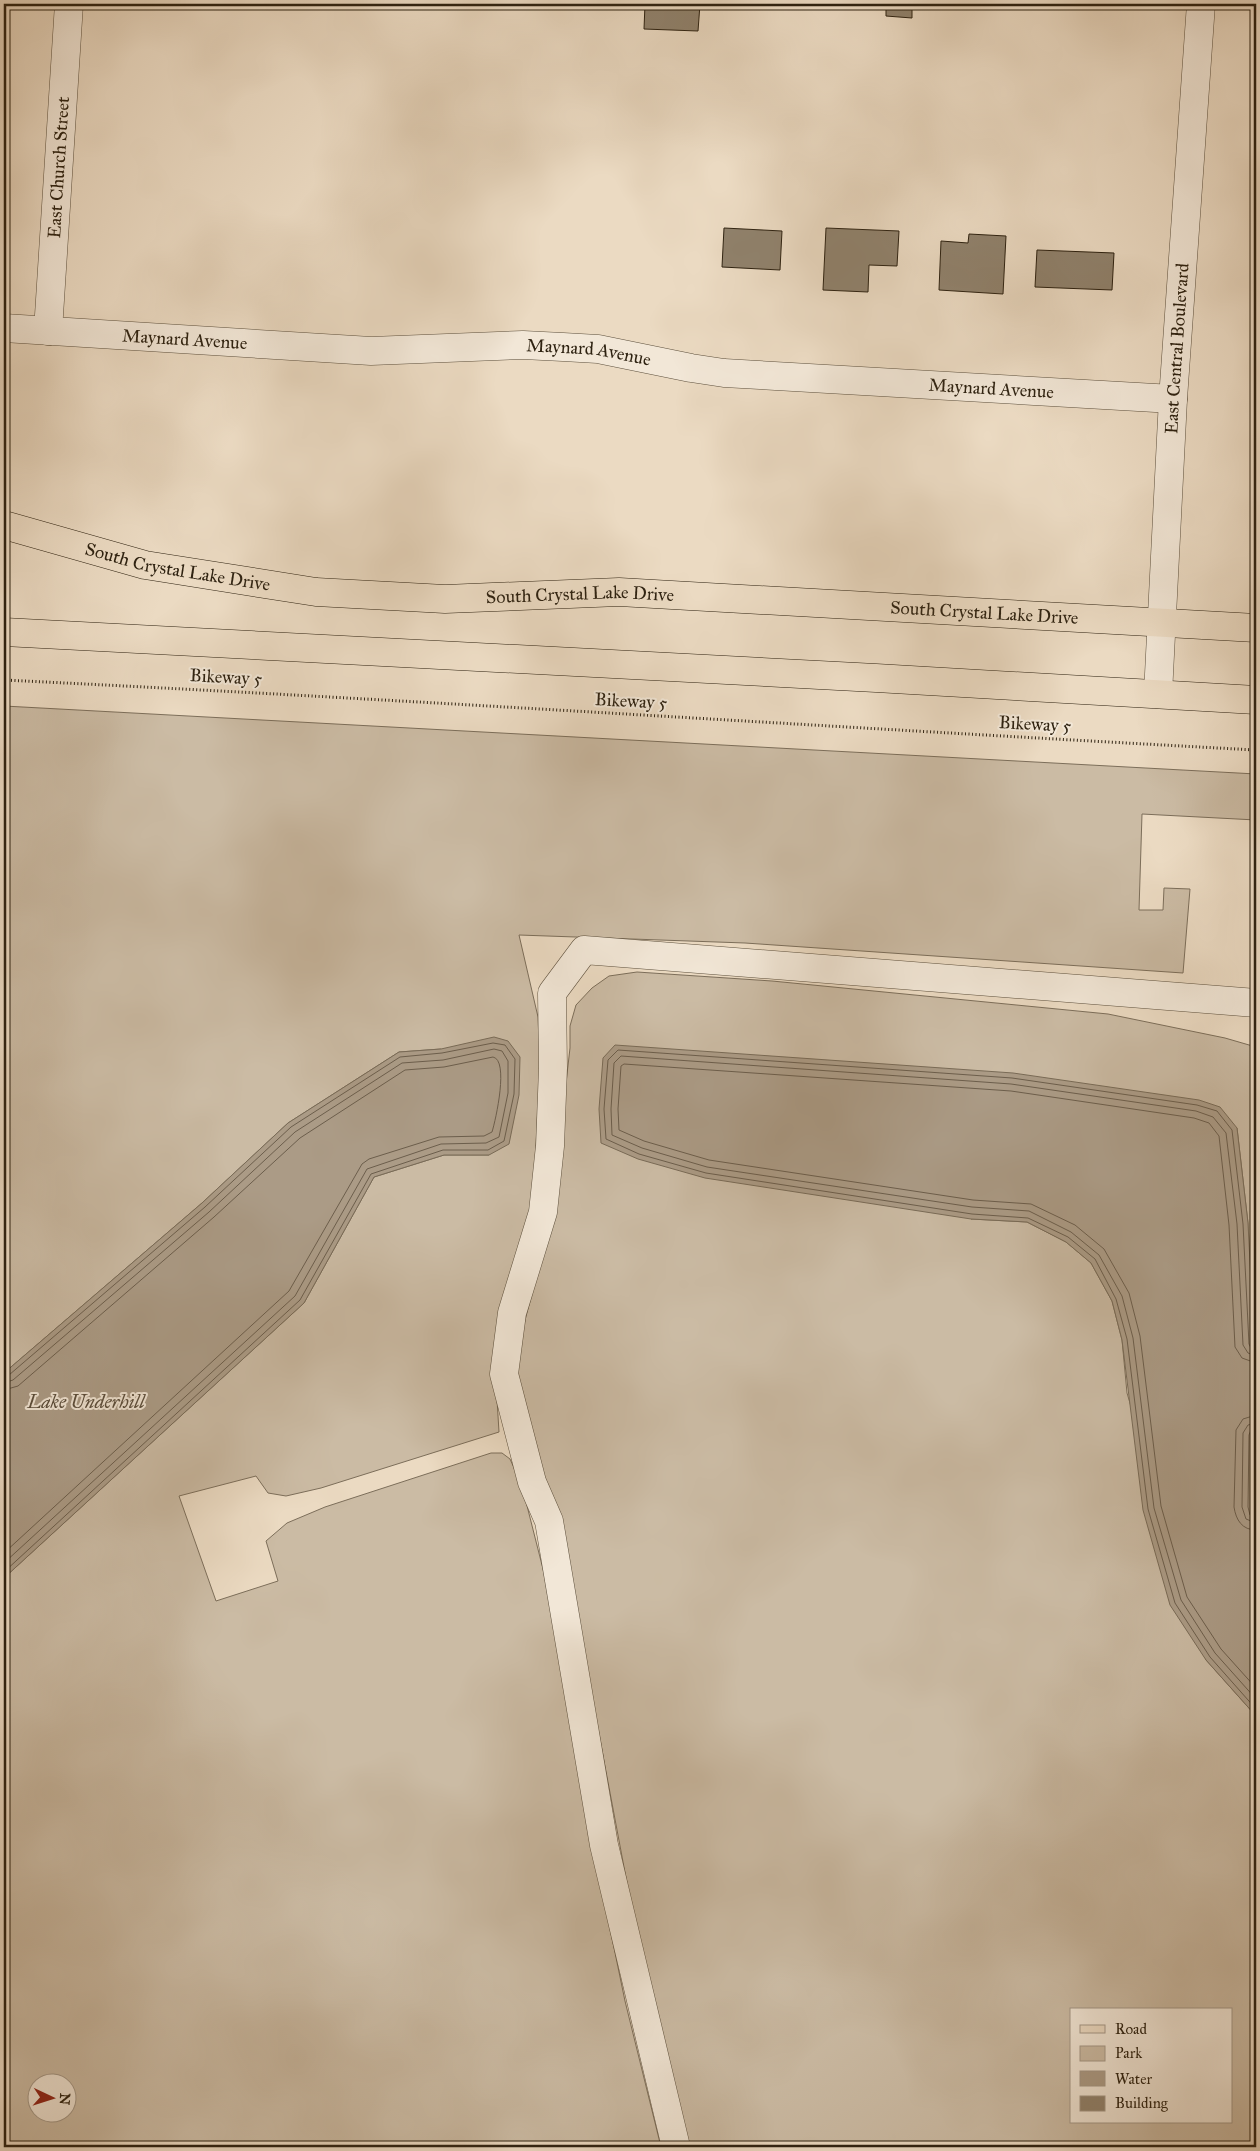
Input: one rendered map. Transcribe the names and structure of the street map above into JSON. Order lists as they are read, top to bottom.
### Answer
{
  "streets": {
    "main road": ["South Crystal Lake Drive"],
    "street": ["East Church Street", "Maynard Avenue", "East Central Boulevard"],
    "path": ["Bikeway 5"]
  },
  "crossings": [
    ["East Church Street", "Maynard Avenue"],
    ["Maynard Avenue", "East Central Boulevard"],
    ["East Central Boulevard", "South Crystal Lake Drive"]
  ],
  "water": ["Lake Underhill"],
  "legend": [
    "Road",
    "Park",
    "Water",
    "Building"
  ],
  "north": "right"
}
